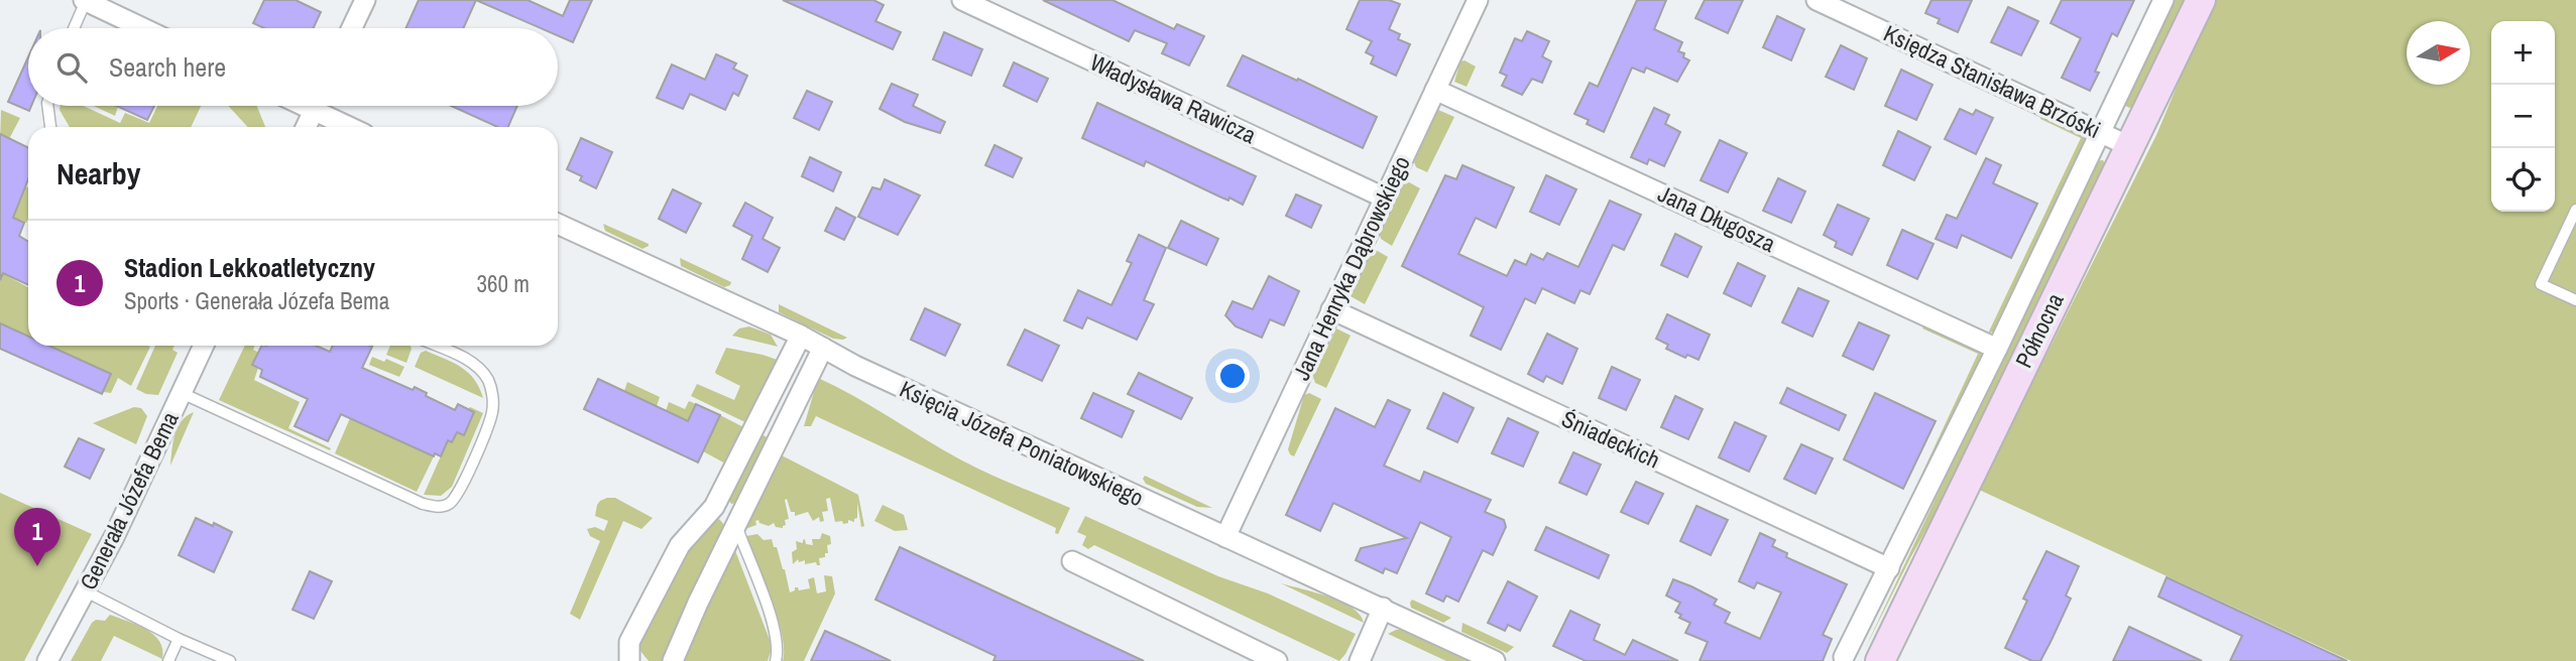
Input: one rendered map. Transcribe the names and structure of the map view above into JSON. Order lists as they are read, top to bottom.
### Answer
{
  "streets": {
    "main road": ["Północna"],
    "street": [
      "Księdza Stanisława Brzóski",
      "Władysława Rawicza",
      "Jana Długosza",
      "Jana Henryka Dąbrowskiego",
      "Śniadeckich",
      "Księcia Józefa Poniatowskiego",
      "Generała Józefa Bema"
    ]
  },
  "crossings": [
    ["Księdza Stanisława Brzóski", "Północna"],
    ["Władysława Rawicza", "Jana Henryka Dąbrowskiego"],
    ["Jana Długosza", "Jana Henryka Dąbrowskiego"],
    ["Jana Długosza", "Północna"],
    ["Jana Henryka Dąbrowskiego", "Śniadeckich"],
    ["Jana Henryka Dąbrowskiego", "Księcia Józefa Poniatowskiego"],
    ["Północna", "Śniadeckich"]
  ],
  "north": "right",
  "page": {
    "map_buttons": ["+", "−"],
    "search": "Search here",
    "heading": "Nearby",
    "list": [
      {
        "mark": "1",
        "name": "Stadion Lekkoatletyczny",
        "note": "Sports · Generała Józefa Bema",
        "value": "360 m"
      }
    ],
    "pins": "1"
  }
}
